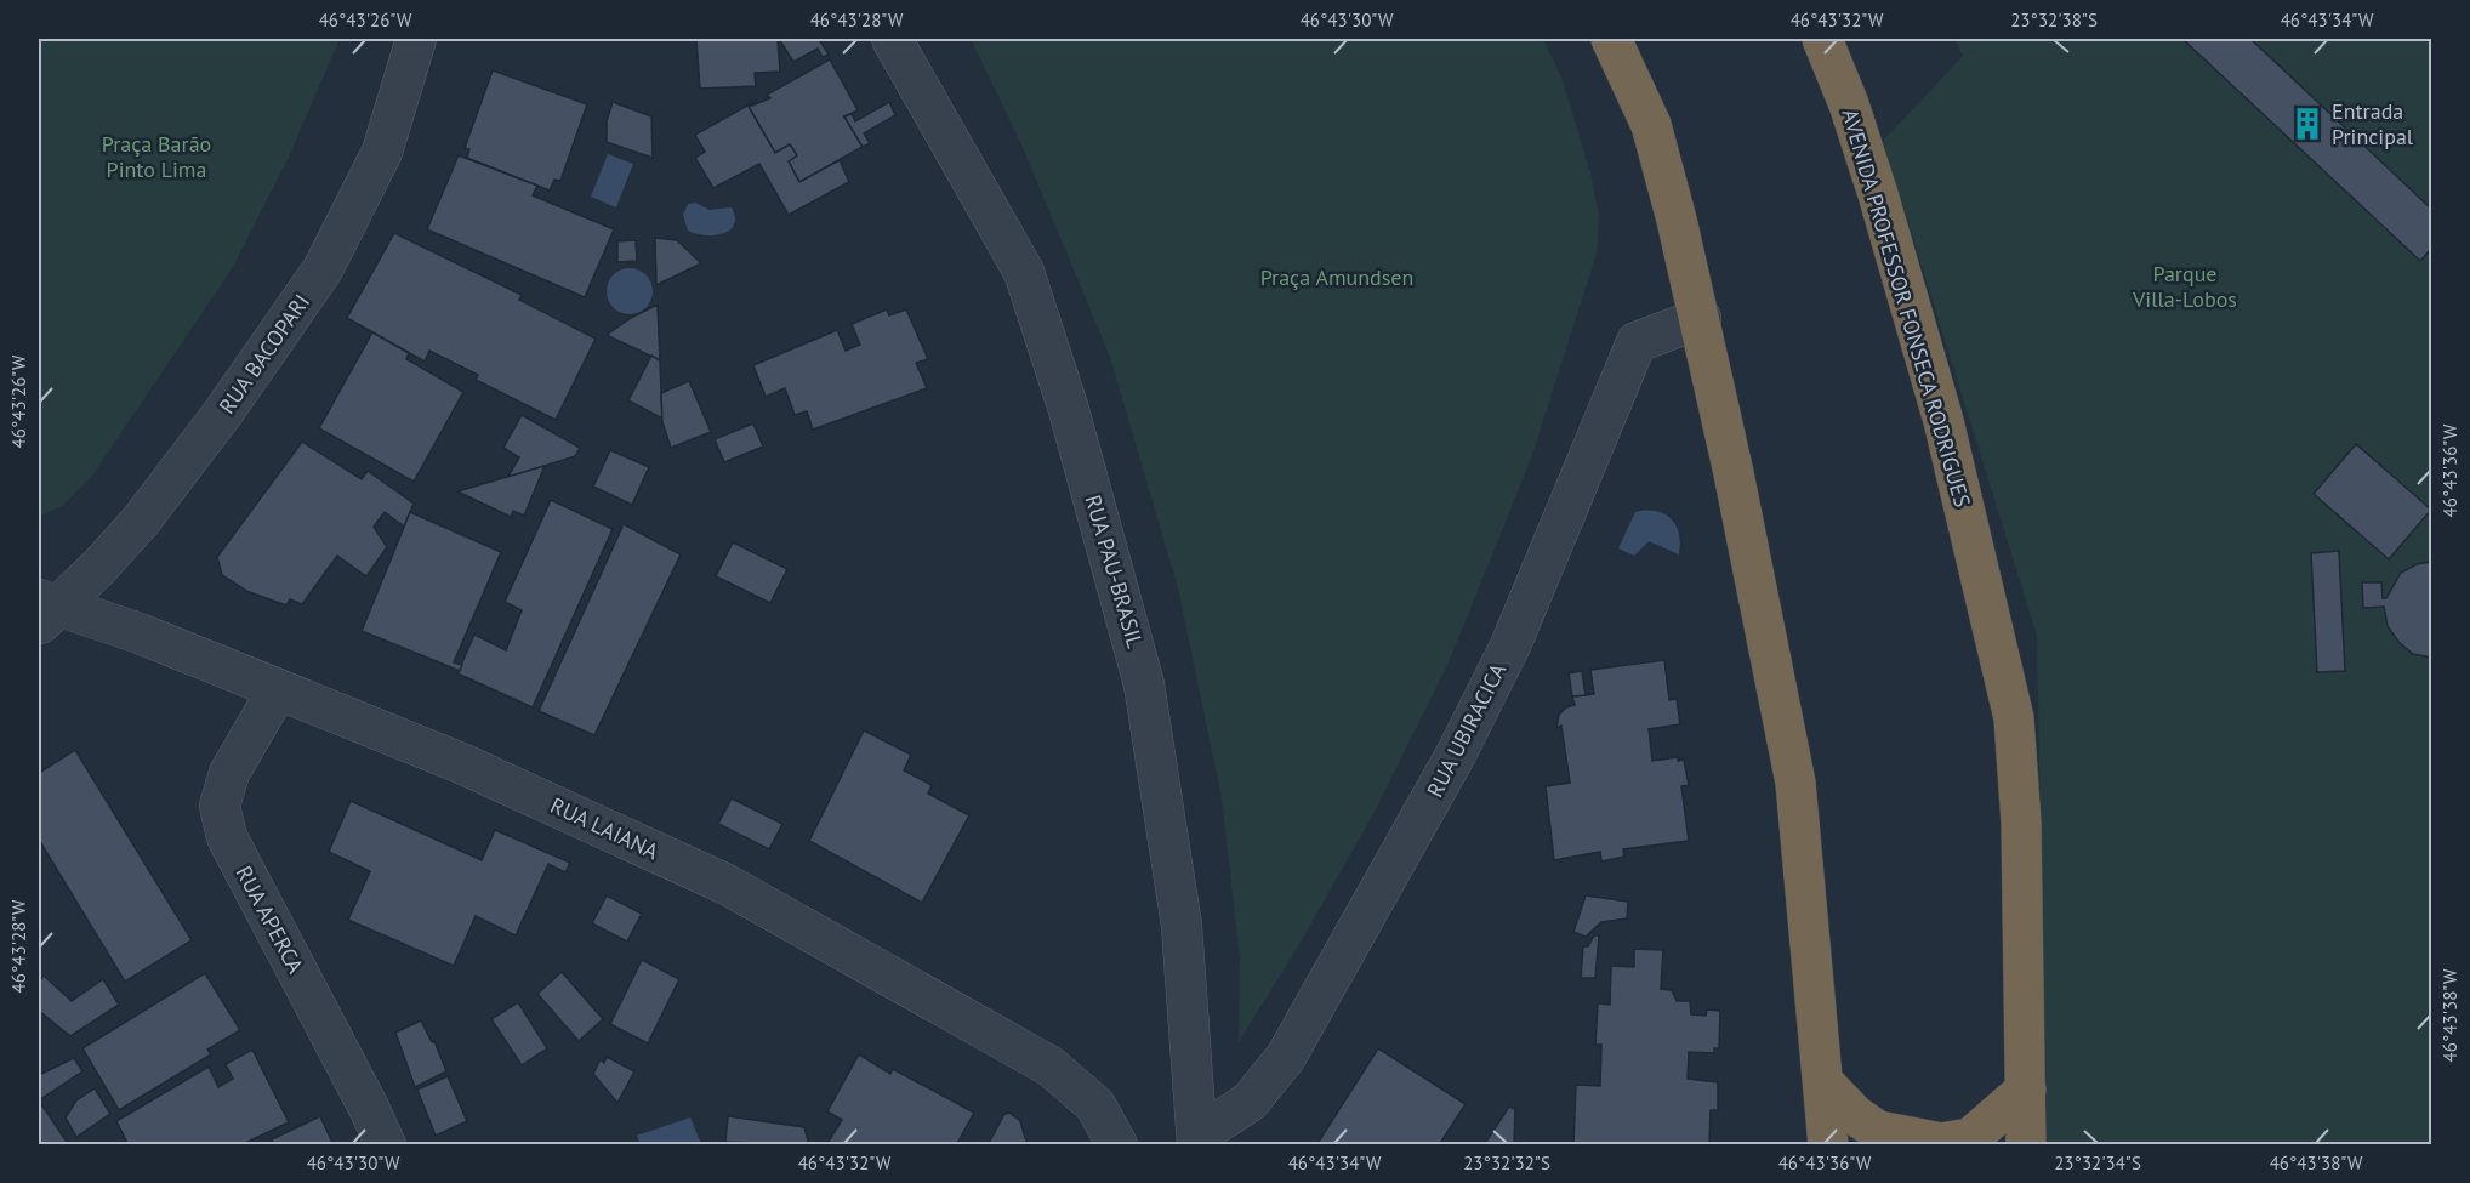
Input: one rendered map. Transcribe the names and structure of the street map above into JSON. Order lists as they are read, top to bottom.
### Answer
{
  "streets": {
    "highway": ["AVENIDA PROFESSOR FONSECA RODRIGUES"],
    "street": [
      "RUA BACOPARI",
      "RUA PAU-BRASIL",
      "RUA UBIRACICA",
      "RUA LAIANA",
      "RUA APERCA"
    ]
  },
  "crossings": [
    ["RUA BACOPARI", "RUA LAIANA"],
    ["RUA PAU-BRASIL", "RUA UBIRACICA"],
    ["RUA LAIANA", "RUA APERCA"]
  ],
  "parks": ["Praça Barão Pinto Lima", "Parque Villa-Lobos", "Praça Amundsen"],
  "places": {
    "building": ["Entrada Principal"]
  },
  "coordinates": [
    "46°43'26\"W",
    "46°43'28\"W",
    "46°43'30\"W",
    "46°43'32\"W",
    "23°32'38\"S",
    "46°43'34\"W",
    "46°43'36\"W",
    "46°43'38\"W",
    "23°32'32\"S",
    "23°32'34\"S"
  ]
}
